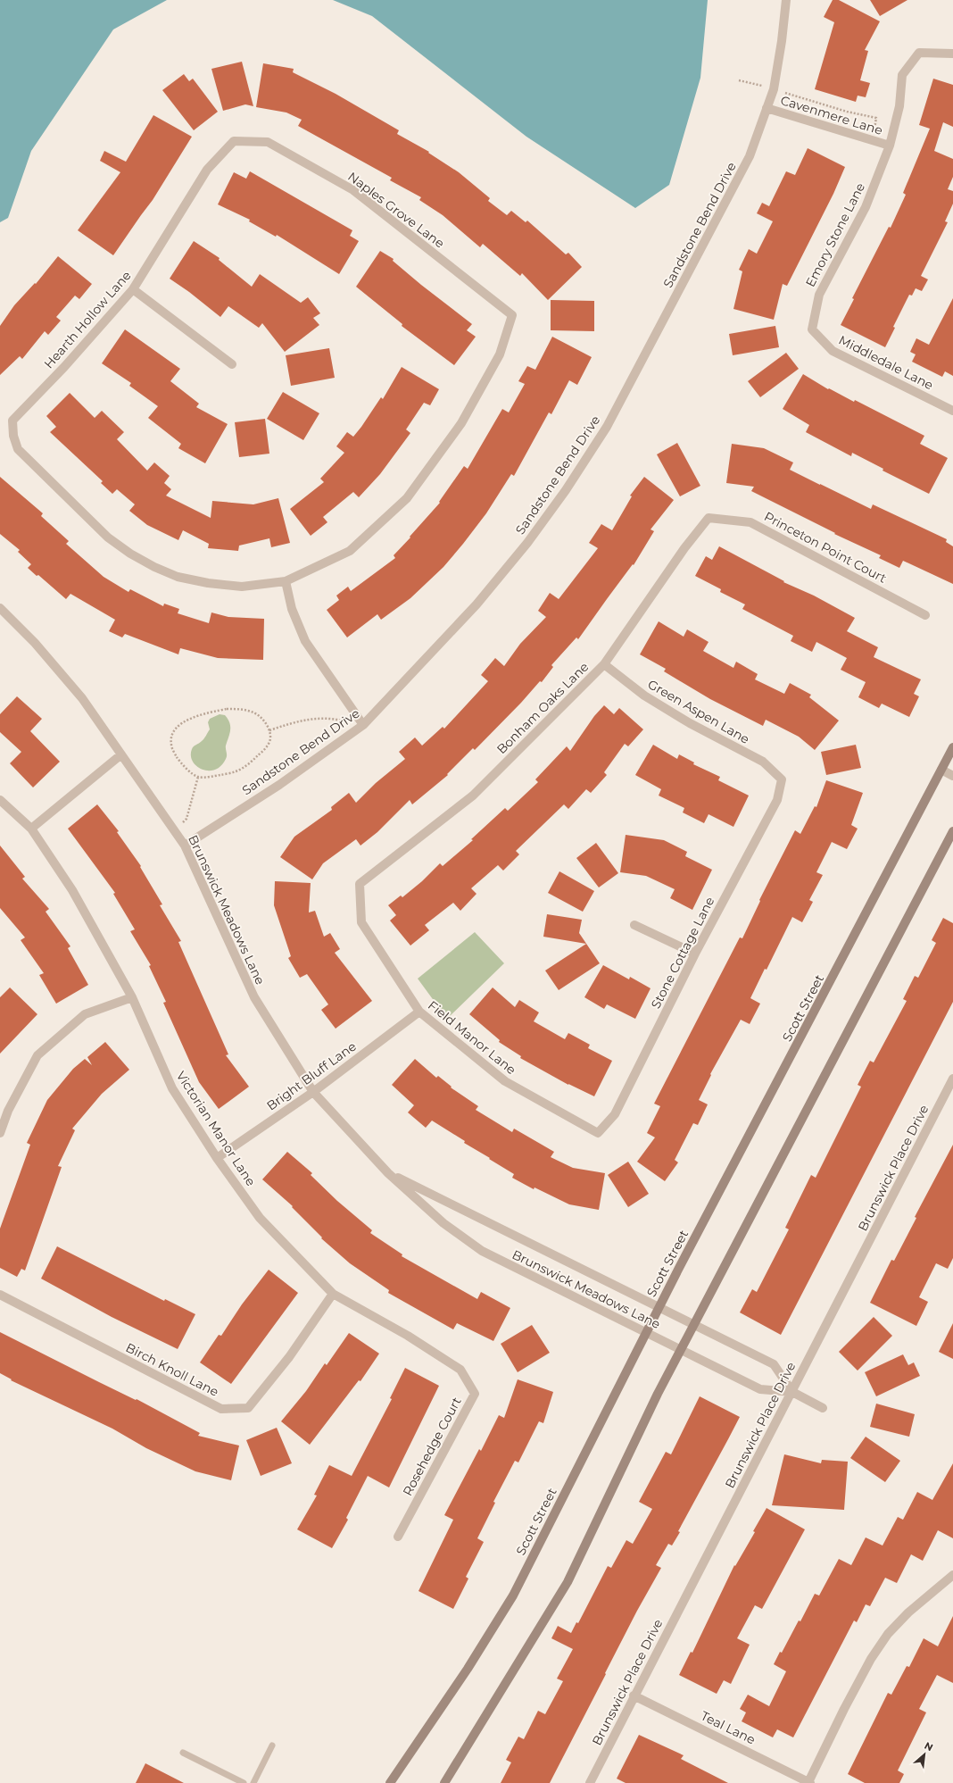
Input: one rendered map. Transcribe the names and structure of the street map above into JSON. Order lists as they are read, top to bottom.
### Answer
{
  "streets": {
    "main road": ["Scott Street"],
    "street": [
      "Cavenmere Lane",
      "Naples Grove Lane",
      "Sandstone Bend Drive",
      "Emory Stone Lane",
      "Hearth Hollow Lane",
      "Middledale Lane",
      "Princeton Point Court",
      "Bonham Oaks Lane",
      "Green Aspen Lane",
      "Brunswick Meadows Lane",
      "Stone Cottage Lane",
      "Field Manor Lane",
      "Bright Bluff Lane",
      "Victorian Manor Lane",
      "Brunswick Place Drive",
      "Birch Knoll Lane",
      "Rosehedge Court",
      "Teal Lane"
    ]
  },
  "crossings": [
    ["Cavenmere Lane", "Sandstone Bend Drive"],
    ["Cavenmere Lane", "Emory Stone Lane"],
    ["Naples Grove Lane", "Hearth Hollow Lane"],
    ["Sandstone Bend Drive", "Brunswick Meadows Lane"],
    ["Emory Stone Lane", "Middledale Lane"],
    ["Princeton Point Court", "Bonham Oaks Lane"],
    ["Bonham Oaks Lane", "Green Aspen Lane"],
    ["Bonham Oaks Lane", "Field Manor Lane"],
    ["Green Aspen Lane", "Stone Cottage Lane"],
    ["Brunswick Meadows Lane", "Scott Street"],
    ["Brunswick Meadows Lane", "Bright Bluff Lane"],
    ["Brunswick Meadows Lane", "Brunswick Place Drive"],
    ["Stone Cottage Lane", "Field Manor Lane"],
    ["Field Manor Lane", "Bright Bluff Lane"],
    ["Bright Bluff Lane", "Victorian Manor Lane"],
    ["Victorian Manor Lane", "Birch Knoll Lane"],
    ["Victorian Manor Lane", "Rosehedge Court"],
    ["Brunswick Place Drive", "Teal Lane"]
  ],
  "north": "top right"
}
